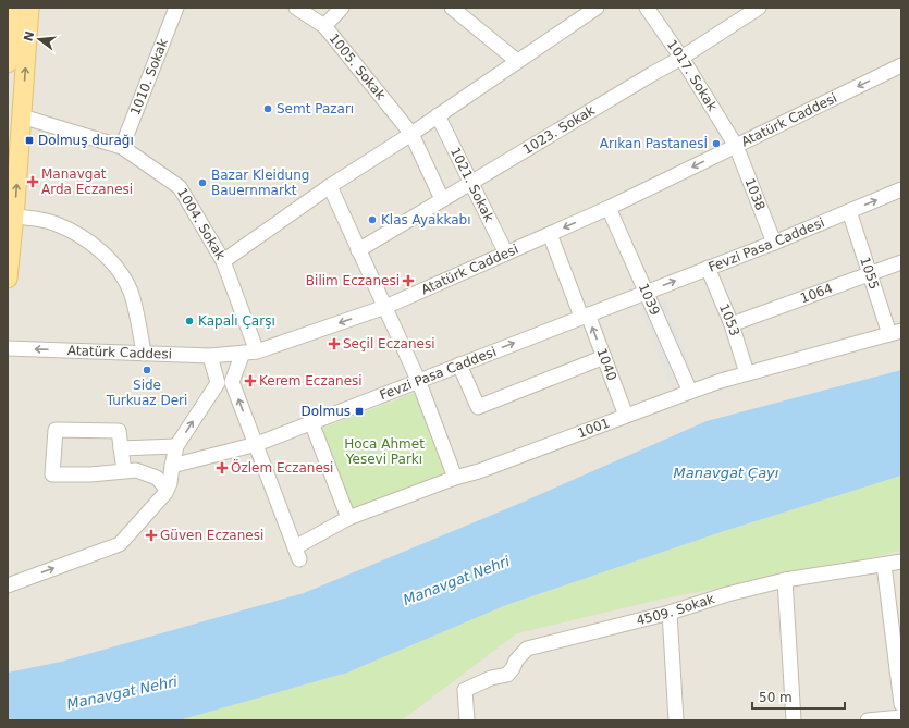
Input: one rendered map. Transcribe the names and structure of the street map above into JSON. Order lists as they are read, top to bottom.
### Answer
{
  "streets": {
    "street": [
      "1005. Sokak",
      "1017. Sokak",
      "1010. Sokak",
      "Atatürk Caddesi",
      "1023. Sokak",
      "1021. Sokak",
      "1038",
      "1004. Sokak",
      "Fevzi Pasa Caddesi",
      "1055",
      "1064",
      "1039",
      "1053",
      "1040",
      "1001",
      "4509. Sokak"
    ]
  },
  "crossings": [
    ["1005. Sokak", "1023. Sokak"],
    ["1017. Sokak", "Atatürk Caddesi"],
    ["1017. Sokak", "1023. Sokak"],
    ["1017. Sokak", "1038"],
    ["1010. Sokak", "1004. Sokak"],
    ["Atatürk Caddesi", "1021. Sokak"],
    ["Atatürk Caddesi", "1038"],
    ["Atatürk Caddesi", "1004. Sokak"],
    ["Atatürk Caddesi", "1039"],
    ["Atatürk Caddesi", "1040"],
    ["1023. Sokak", "1021. Sokak"],
    ["1038", "Fevzi Pasa Caddesi"],
    ["Fevzi Pasa Caddesi", "1055"],
    ["Fevzi Pasa Caddesi", "1039"],
    ["Fevzi Pasa Caddesi", "1053"],
    ["Fevzi Pasa Caddesi", "1040"],
    ["Fevzi Pasa Caddesi", "1001"],
    ["1055", "1064"],
    ["1055", "1001"],
    ["1064", "1053"],
    ["1039", "1001"],
    ["1053", "1001"],
    ["1040", "1001"]
  ],
  "one_way": ["Atatürk Caddesi"],
  "water": ["Manavgat Çayı", "Manavgat Nehri"],
  "parks": ["Hoca Ahmet Yesevi Parkı"],
  "places": {
    "other": [
      "Semt Pazarı",
      "Arıkan Pastanesİ",
      "Bazar Kleidung Bauernmarkt",
      "Klas Ayakkabı",
      "Kapalı Çarşı",
      "Side Turkuaz Deri"
    ],
    "transit": ["Dolmuş durağı", "Dolmus"],
    "health": [
      "Manavgat Arda Eczanesi",
      "Bilim Eczanesi",
      "Seçil Eczanesi",
      "Kerem Eczanesi",
      "Özlem Eczanesi",
      "Güven Eczanesi"
    ]
  },
  "scale_bar": "50 m",
  "north": "left"
}
